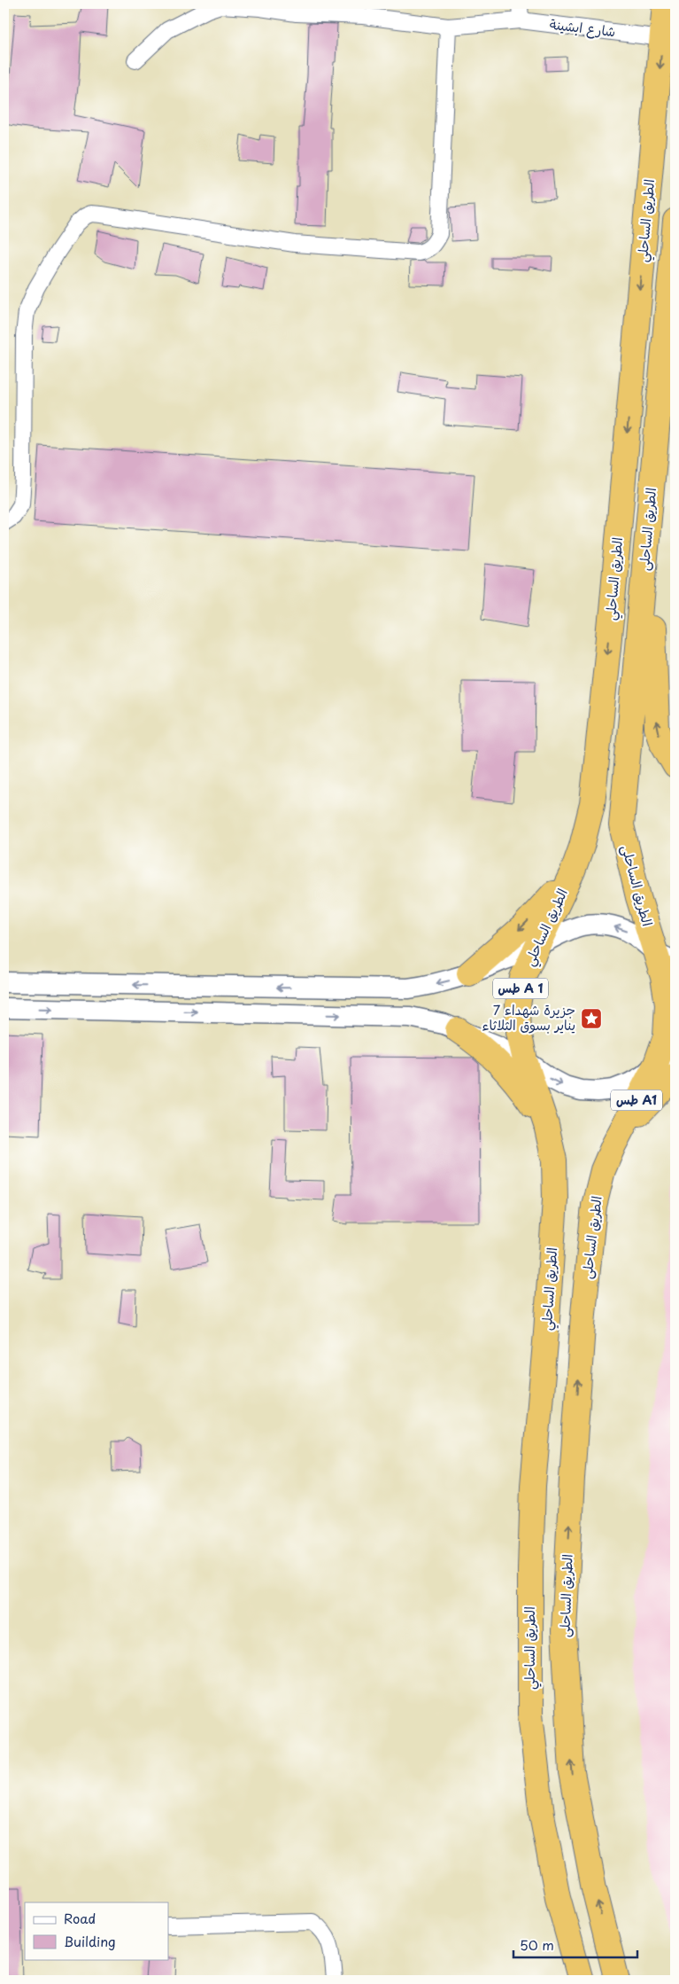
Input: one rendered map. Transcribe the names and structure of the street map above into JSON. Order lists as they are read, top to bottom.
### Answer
{
  "streets": {
    "highway": ["الطريق الساحلي", "الطريق الساحلى", "طس A 1"],
    "street": ["شارع ابشينة"]
  },
  "crossings": [
    ["شارع ابشينة", "الطريق الساحلي"]
  ],
  "one_way": ["الطريق الساحلي", "الطريق الساحلى"],
  "places": {
    "place": ["جزيرة شهداء 7 يناير بسوق الثلاثاء"]
  },
  "legend": ["Road", "Building"],
  "scale_bar": "50 m"
}
